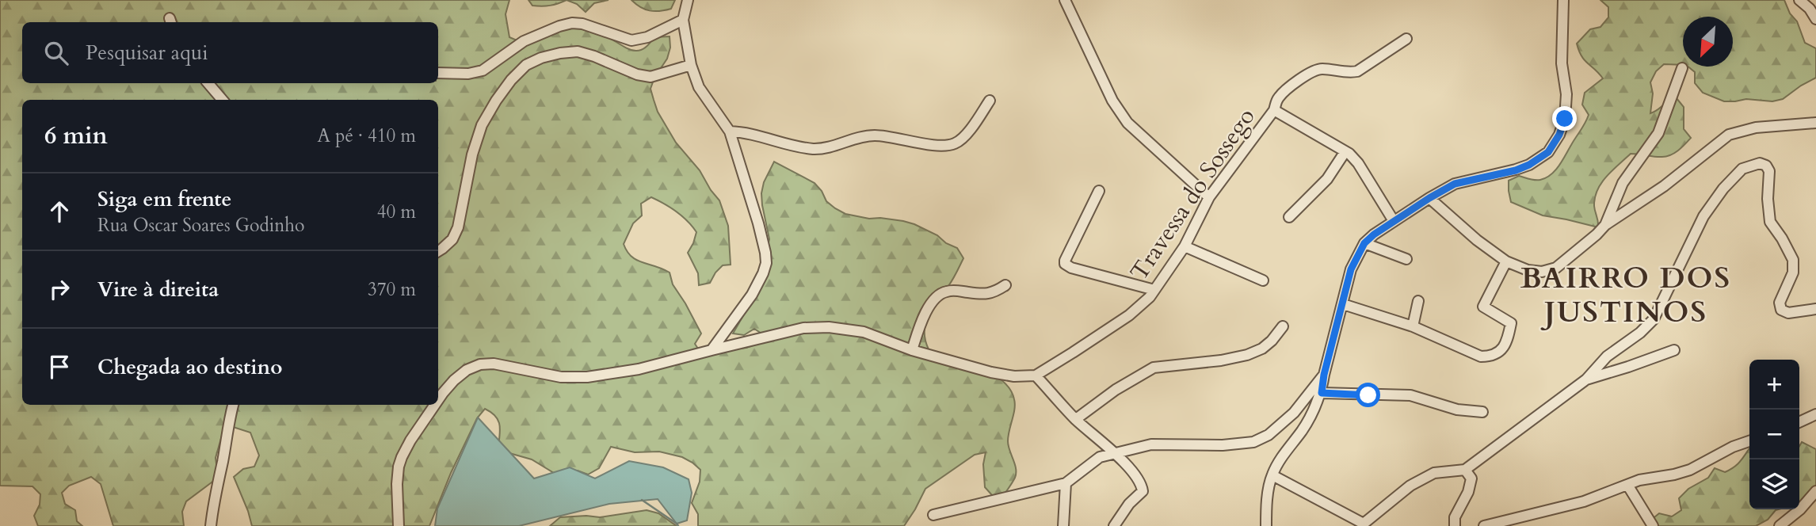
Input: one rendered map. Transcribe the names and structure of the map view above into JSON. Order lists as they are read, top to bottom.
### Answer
{
  "streets": {
    "street": ["Travessa do Sossego"]
  },
  "districts": ["BAIRRO DOS JUSTINOS"],
  "north": "bottom left",
  "page": {
    "search": "Pesquisar aqui",
    "heading": ["6 min", "A pé · 410 m"],
    "list": [
      ["Siga em frente", "Rua Oscar Soares Godinho", "40 m"],
      ["Vire à direita", "370 m"],
      "Chegada ao destino"
    ],
    "map_buttons": ["+", "−"]
  }
}
